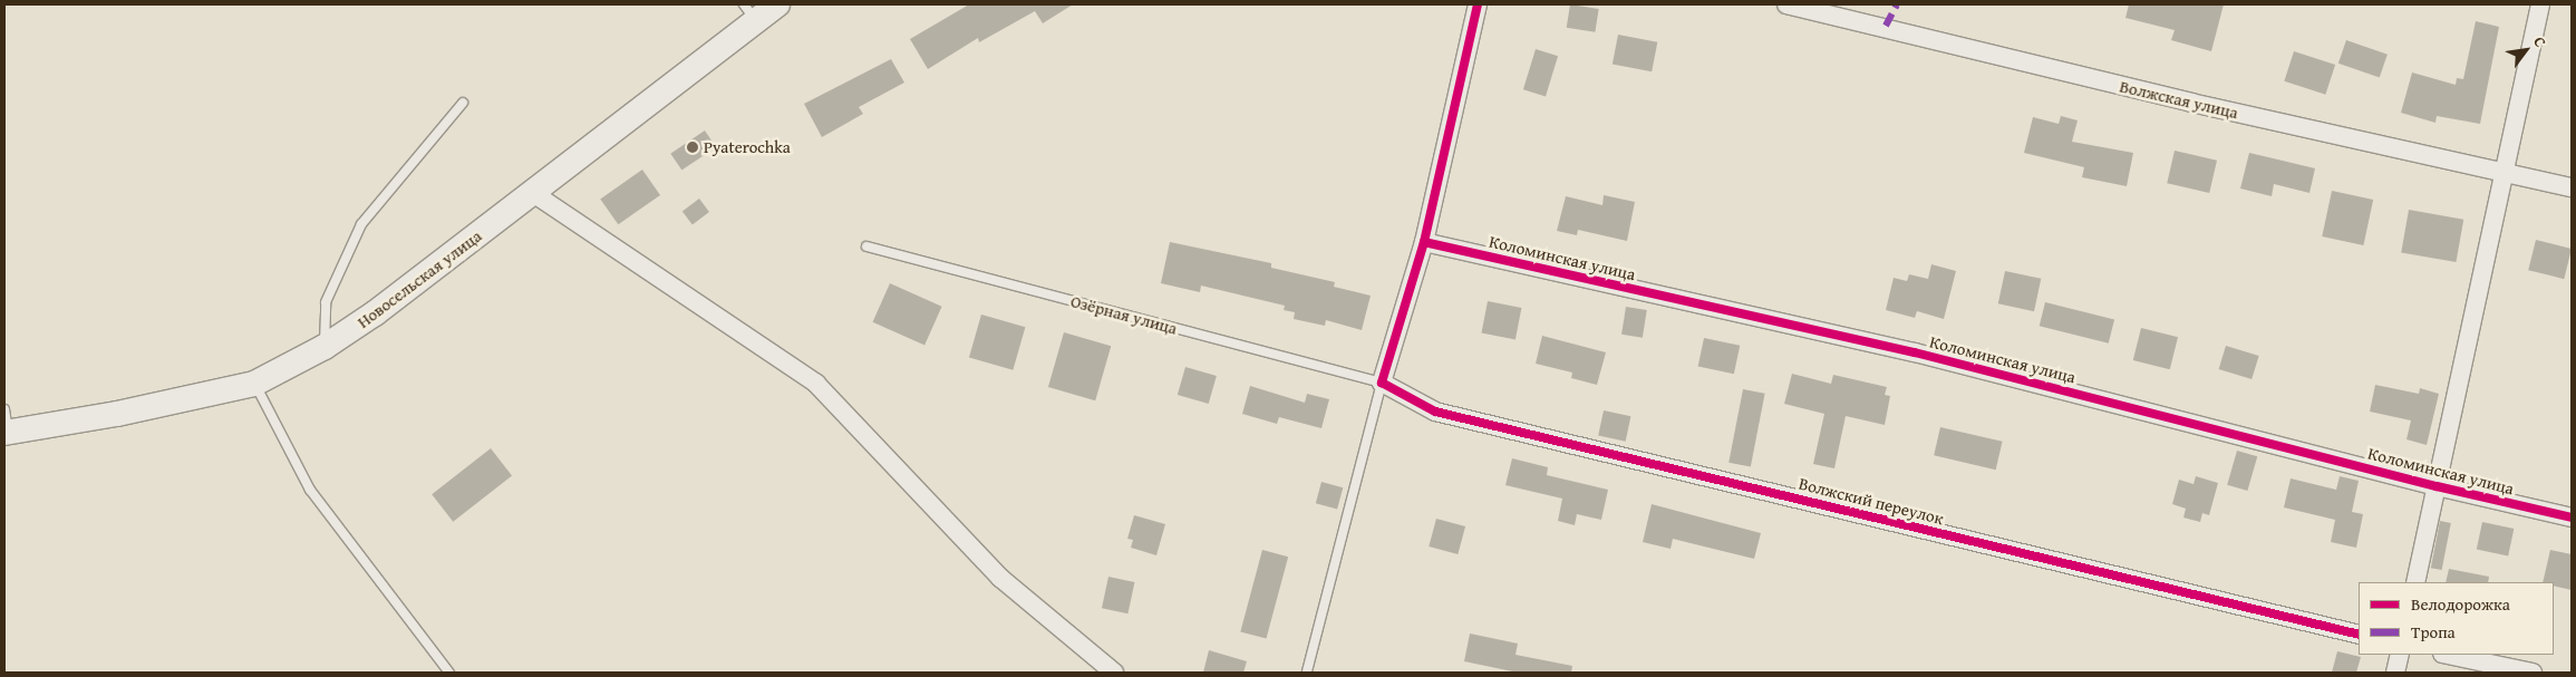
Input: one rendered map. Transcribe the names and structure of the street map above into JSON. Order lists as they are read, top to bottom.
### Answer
{
  "streets": {
    "street": [
      "Волжская улица",
      "Коломинская улица",
      "Новосельская улица",
      "Волжский переулок"
    ],
    "lane": ["Озёрная улица"]
  },
  "crossings": [
    ["Озёрная улица", "Волжский переулок"]
  ],
  "places": ["Pyaterochka"],
  "legend": ["Велодорожка", "Тропа"],
  "north": "top right"
}
